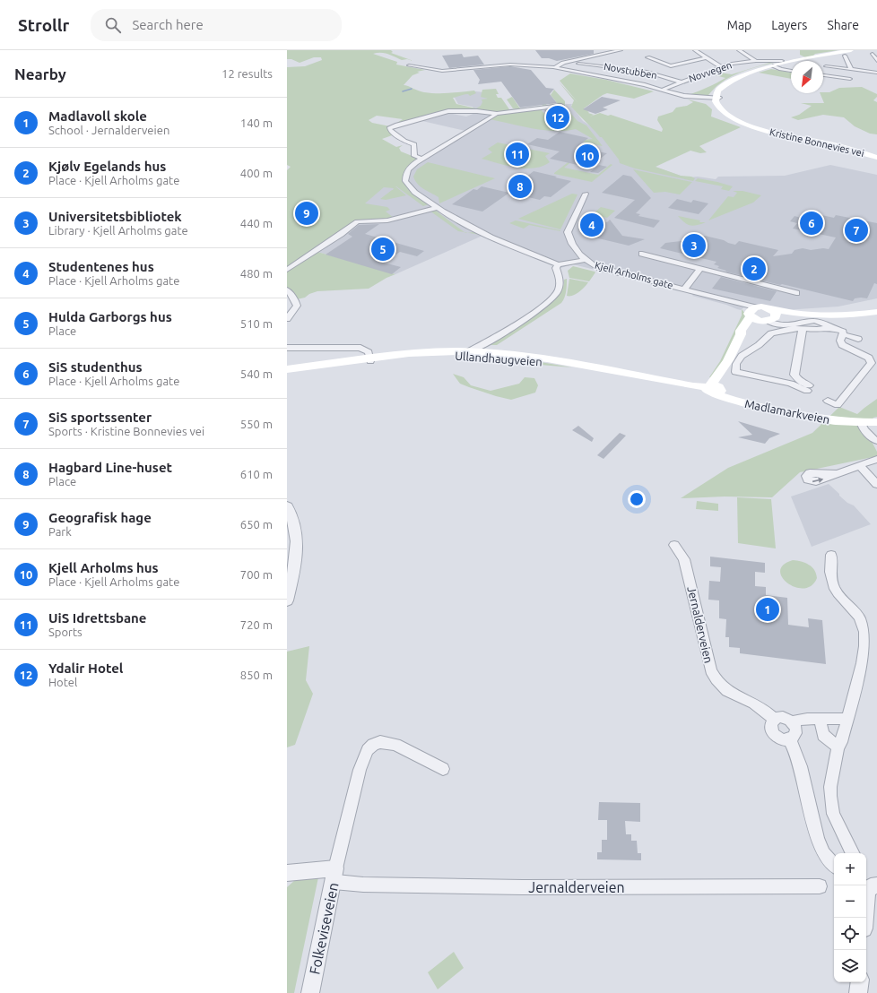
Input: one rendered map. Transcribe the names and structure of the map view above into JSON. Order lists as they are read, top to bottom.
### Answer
{
  "streets": {
    "main road": ["Kristine Bonnevies vei", "Ullandhaugveien", "Madlamarkveien"],
    "street": [
      "Novstubben",
      "Novvegen",
      "Kjell Arholms gate",
      "Jernalderveien",
      "Folkeviseveien"
    ]
  },
  "crossings": [
    ["Novstubben", "Novvegen"],
    ["Ullandhaugveien", "Madlamarkveien"],
    ["Jernalderveien", "Folkeviseveien"]
  ],
  "north": "bottom left",
  "page": {
    "header": "Strollr",
    "search": "Search here",
    "nav": ["Map", "Layers", "Share"],
    "heading": ["Nearby", "12 results"],
    "list": [
      {
        "mark": "1",
        "name": "Madlavoll skole",
        "note": "School · Jernalderveien",
        "value": "140 m"
      },
      {
        "mark": "2",
        "name": "Kjølv Egelands hus",
        "note": "Place · Kjell Arholms gate",
        "value": "400 m"
      },
      {
        "mark": "3",
        "name": "Universitetsbibliotek",
        "note": "Library · Kjell Arholms gate",
        "value": "440 m"
      },
      {
        "mark": "4",
        "name": "Studentenes hus",
        "note": "Place · Kjell Arholms gate",
        "value": "480 m"
      },
      {
        "mark": "5",
        "name": "Hulda Garborgs hus",
        "note": "Place",
        "value": "510 m"
      },
      {
        "mark": "6",
        "name": "SiS studenthus",
        "note": "Place · Kjell Arholms gate",
        "value": "540 m"
      },
      {
        "mark": "7",
        "name": "SiS sportssenter",
        "note": "Sports · Kristine Bonnevies vei",
        "value": "550 m"
      },
      {
        "mark": "8",
        "name": "Hagbard Line-huset",
        "note": "Place",
        "value": "610 m"
      },
      {
        "mark": "9",
        "name": "Geografisk hage",
        "note": "Park",
        "value": "650 m"
      },
      {
        "mark": "10",
        "name": "Kjell Arholms hus",
        "note": "Place · Kjell Arholms gate",
        "value": "700 m"
      },
      {
        "mark": "11",
        "name": "UiS Idrettsbane",
        "note": "Sports",
        "value": "720 m"
      },
      {
        "mark": "12",
        "name": "Ydalir Hotel",
        "note": "Hotel",
        "value": "850 m"
      }
    ],
    "pins": [
      "12",
      "11",
      "10",
      "8",
      "9",
      "6",
      "4",
      "7",
      "3",
      "5",
      "2",
      "1"
    ],
    "map_buttons": ["+", "−"]
  }
}
